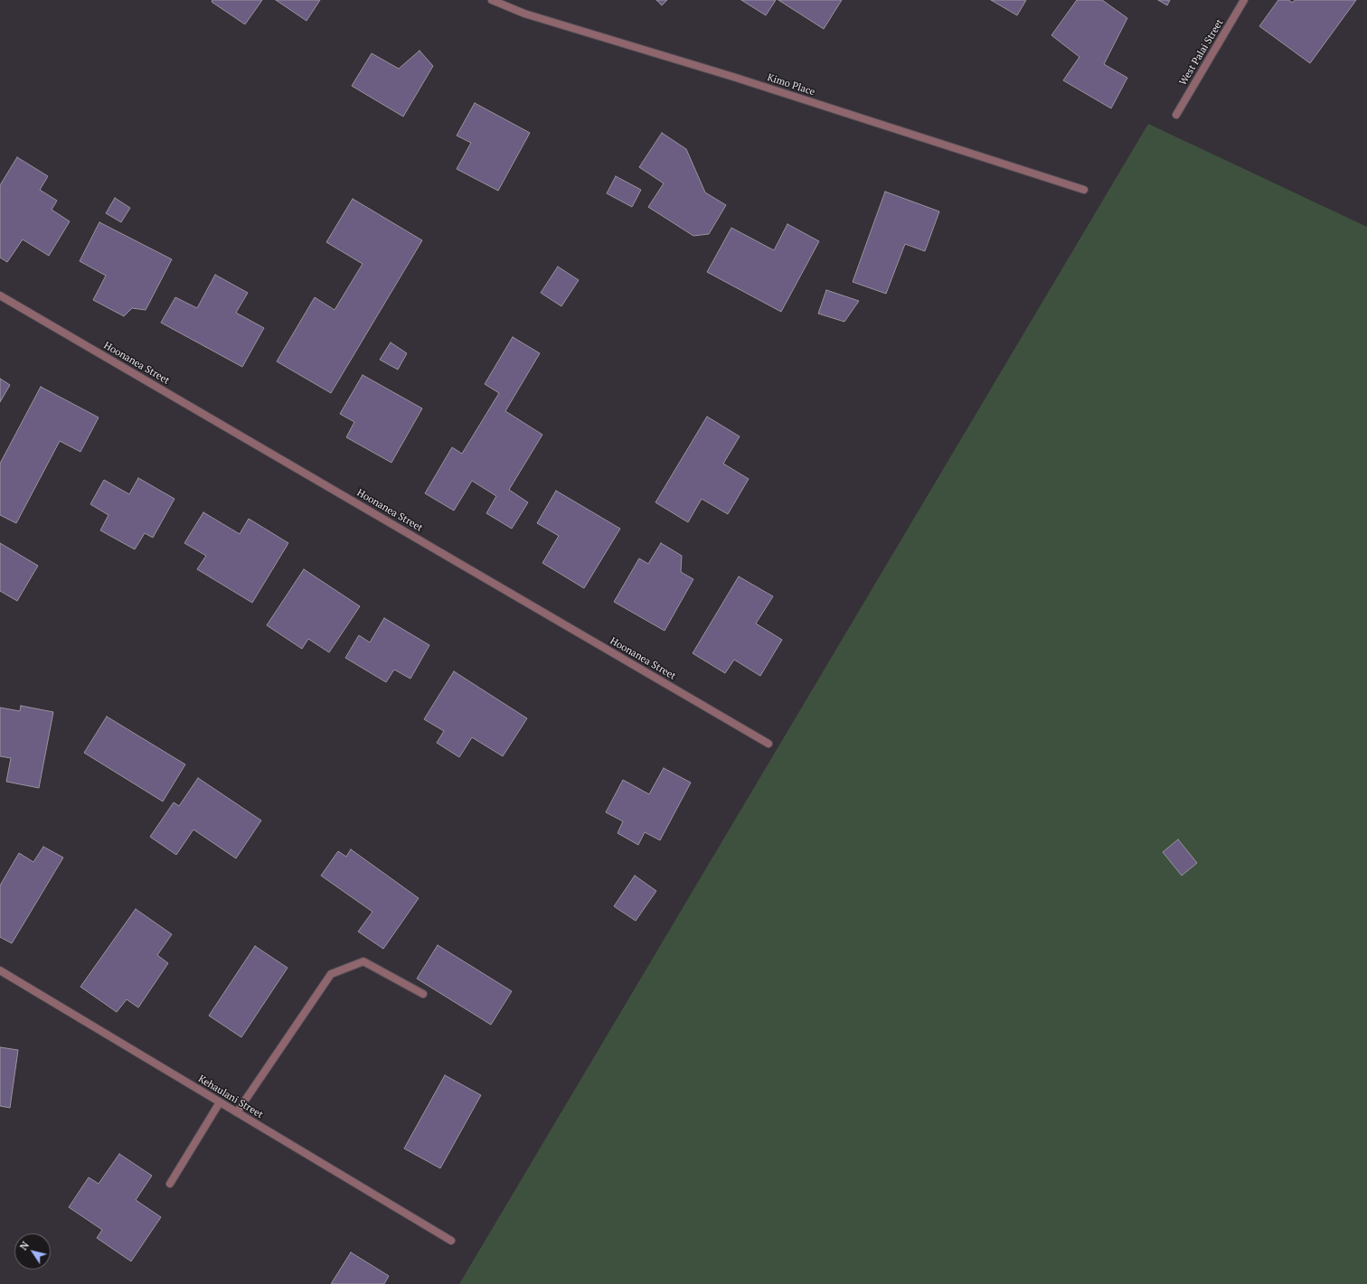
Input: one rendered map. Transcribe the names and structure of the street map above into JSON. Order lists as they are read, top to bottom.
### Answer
{
  "streets": {
    "street": [
      "West Palai Street",
      "Kimo Place",
      "Hoonanea Street",
      "Kehaulani Street"
    ]
  },
  "north": "top left"
}
